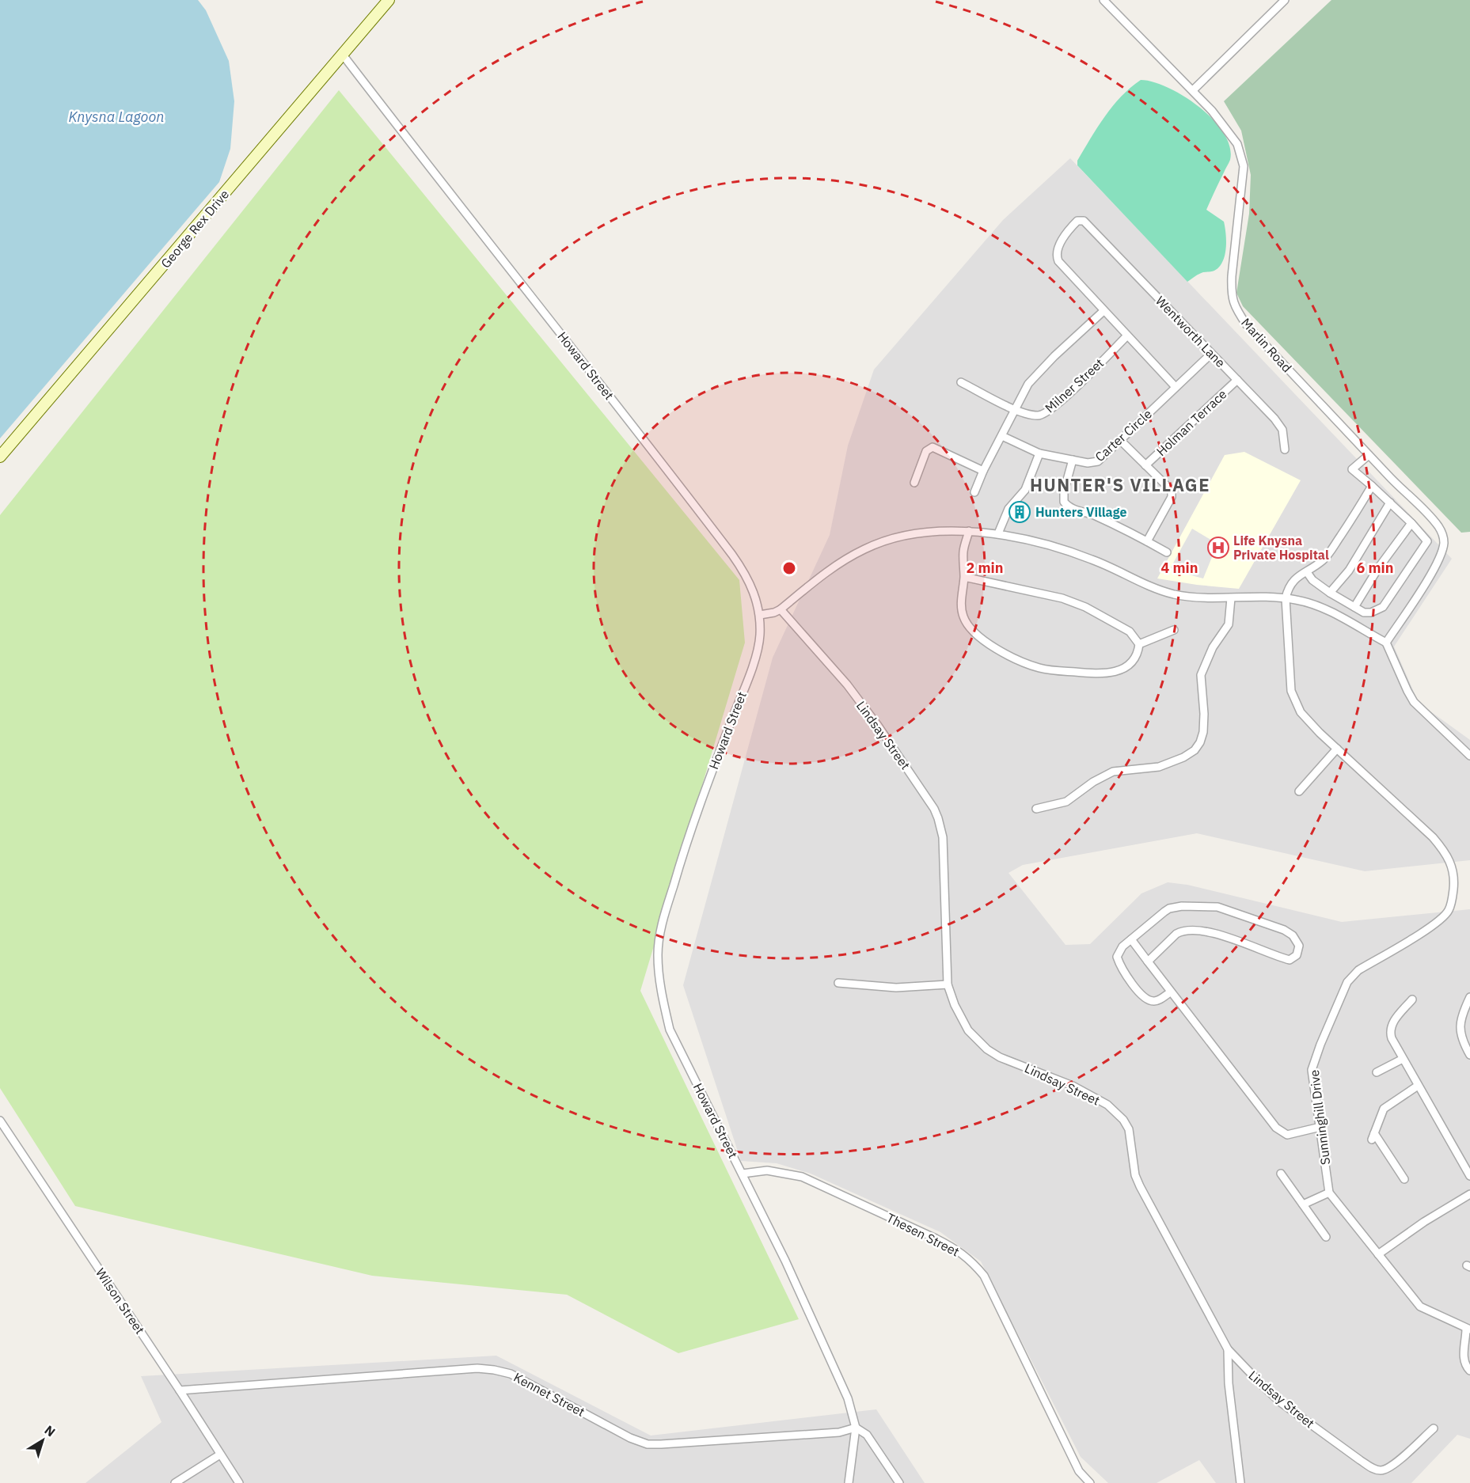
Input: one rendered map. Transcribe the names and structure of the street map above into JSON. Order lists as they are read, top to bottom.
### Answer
{
  "streets": {
    "street": [
      "George Rex Drive",
      "Wentworth Lane",
      "Marlin Road",
      "Howard Street",
      "Milner Street",
      "Holman Terrace",
      "Carter Circle",
      "Lindsay Street",
      "Sunninghill Drive",
      "Thesen Street",
      "Wilson Street",
      "Kennet Street"
    ]
  },
  "crossings": [
    ["George Rex Drive", "Howard Street"],
    ["Wentworth Lane", "Holman Terrace"],
    ["Wentworth Lane", "Carter Circle"],
    ["Howard Street", "Thesen Street"],
    ["Howard Street", "Kennet Street"],
    ["Wilson Street", "Kennet Street"]
  ],
  "districts": ["HUNTER'S VILLAGE"],
  "water": ["Knysna Lagoon"],
  "places": {
    "building": ["Hunters Village"],
    "hospital": ["Life Knysna Private Hospital"]
  },
  "north": "top right",
  "rings": ["2 min", "4 min", "6 min"]
}
